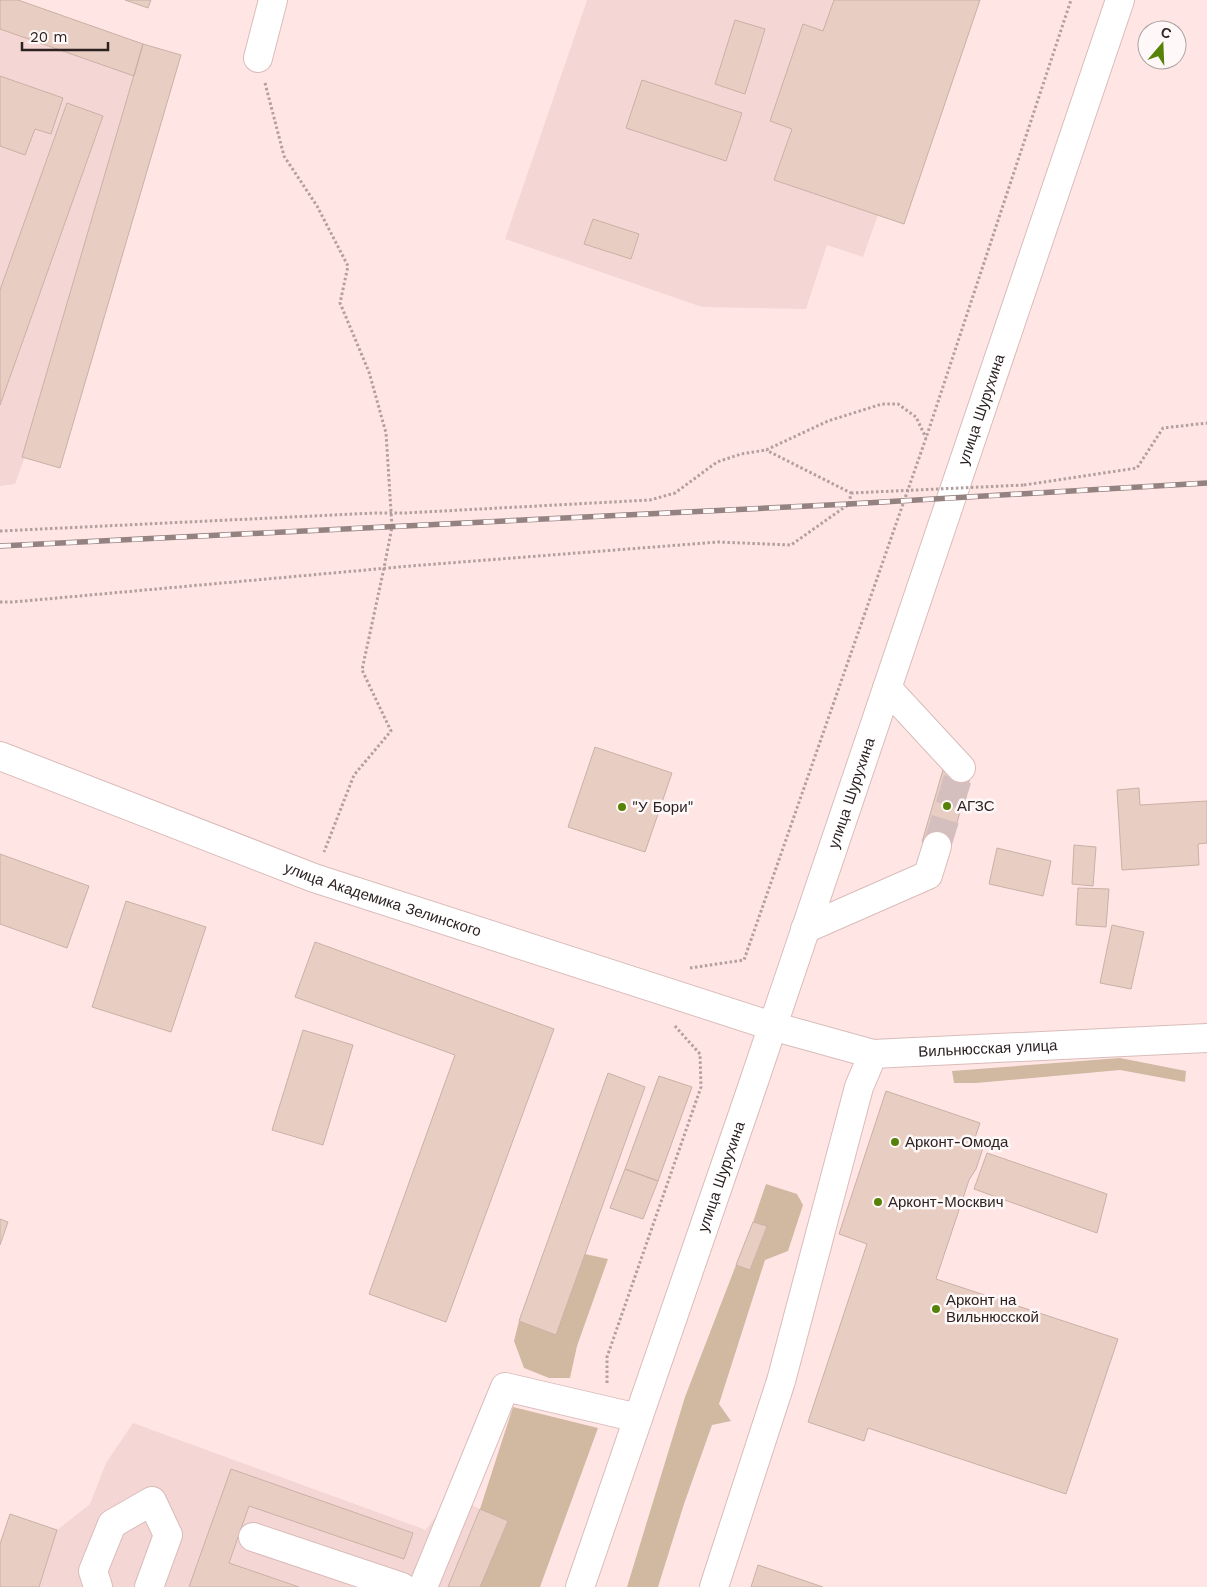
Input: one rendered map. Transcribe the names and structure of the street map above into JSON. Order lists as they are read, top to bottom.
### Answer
{
  "streets": {
    "main road": ["улица Шурухина", "улица Академика Зелинского", "Вильнюсская улица"]
  },
  "crossings": [
    ["улица Шурухина", "улица Академика Зелинского"],
    ["улица Шурухина", "Вильнюсская улица"],
    ["улица Академика Зелинского", "Вильнюсская улица"]
  ],
  "places": [
    "АГЗС",
    "\"У Бори\"",
    "Арконт-Омода",
    "Арконт-Москвич",
    "Арконт на Вильнюсской"
  ],
  "scale_bar": "20 m",
  "north": "top"
}
